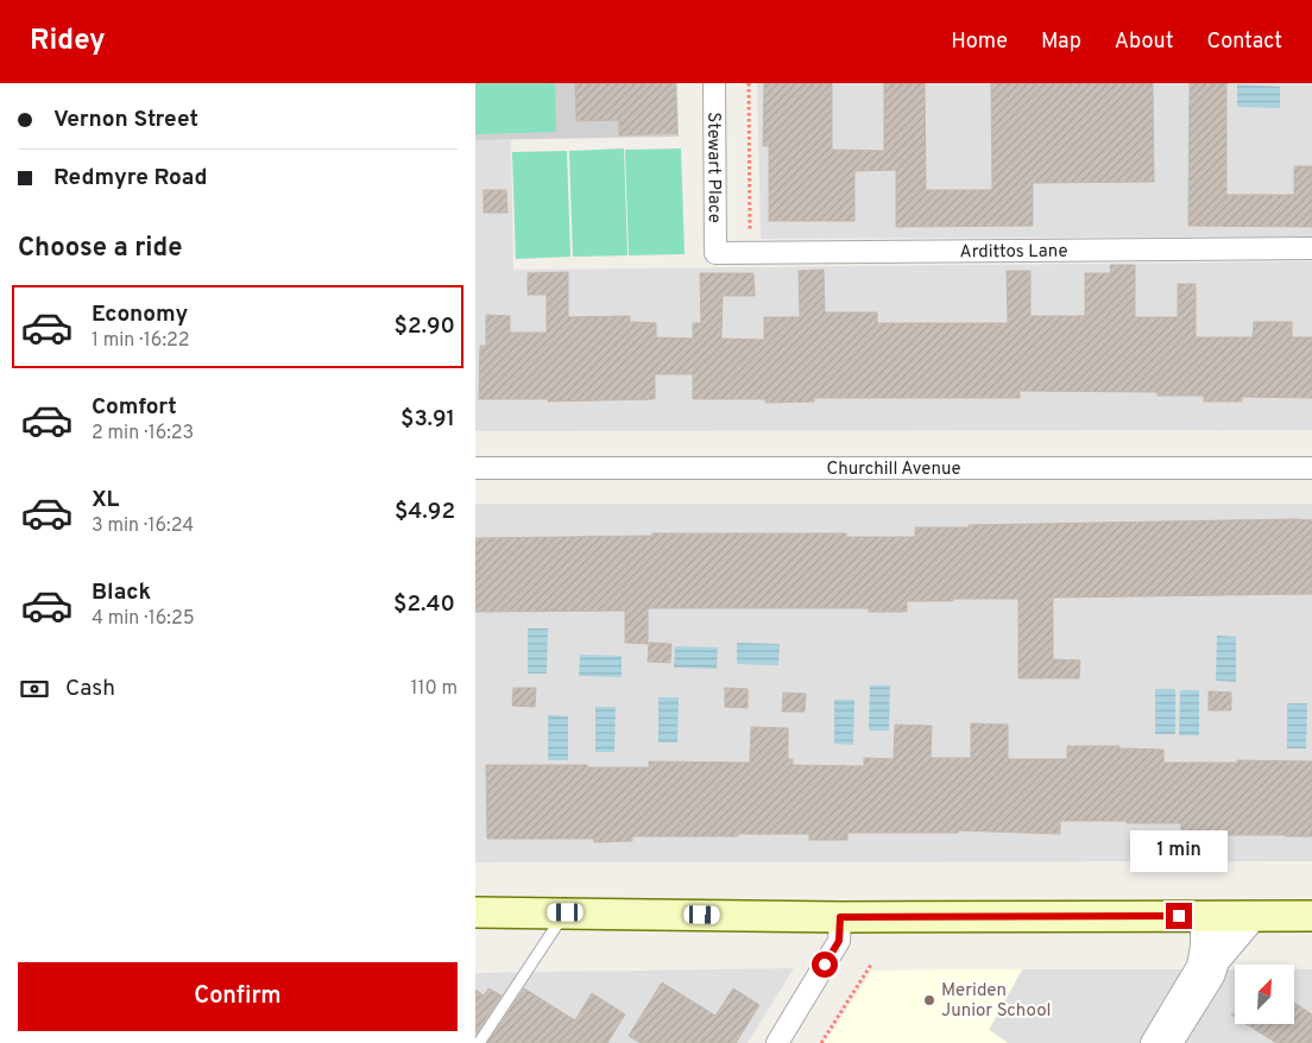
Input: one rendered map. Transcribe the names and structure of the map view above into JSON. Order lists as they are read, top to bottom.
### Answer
{
  "streets": {
    "street": ["Stewart Place", "Ardittos Lane", "Churchill Avenue"]
  },
  "crossings": [
    ["Stewart Place", "Ardittos Lane"]
  ],
  "places": ["Meriden Junior School"],
  "north": "top right",
  "page": {
    "header": "Ridey",
    "nav": [
      "Home",
      "Map",
      "About",
      "Contact"
    ],
    "banner": ["Vernon Street", "Redmyre Road"],
    "heading": "Choose a ride",
    "list": [
      {
        "name": "Economy",
        "note": "1 min · 16:22",
        "value": "$2.90"
      },
      {
        "name": "Comfort",
        "note": "2 min · 16:23",
        "value": "$3.91"
      },
      {
        "name": "XL",
        "note": "3 min · 16:24",
        "value": "$4.92"
      },
      {
        "name": "Black",
        "note": "4 min · 16:25",
        "value": "$2.40"
      }
    ],
    "pay": ["Cash", "110 m"],
    "bubble": "1 min",
    "buttons": "Confirm"
  }
}
